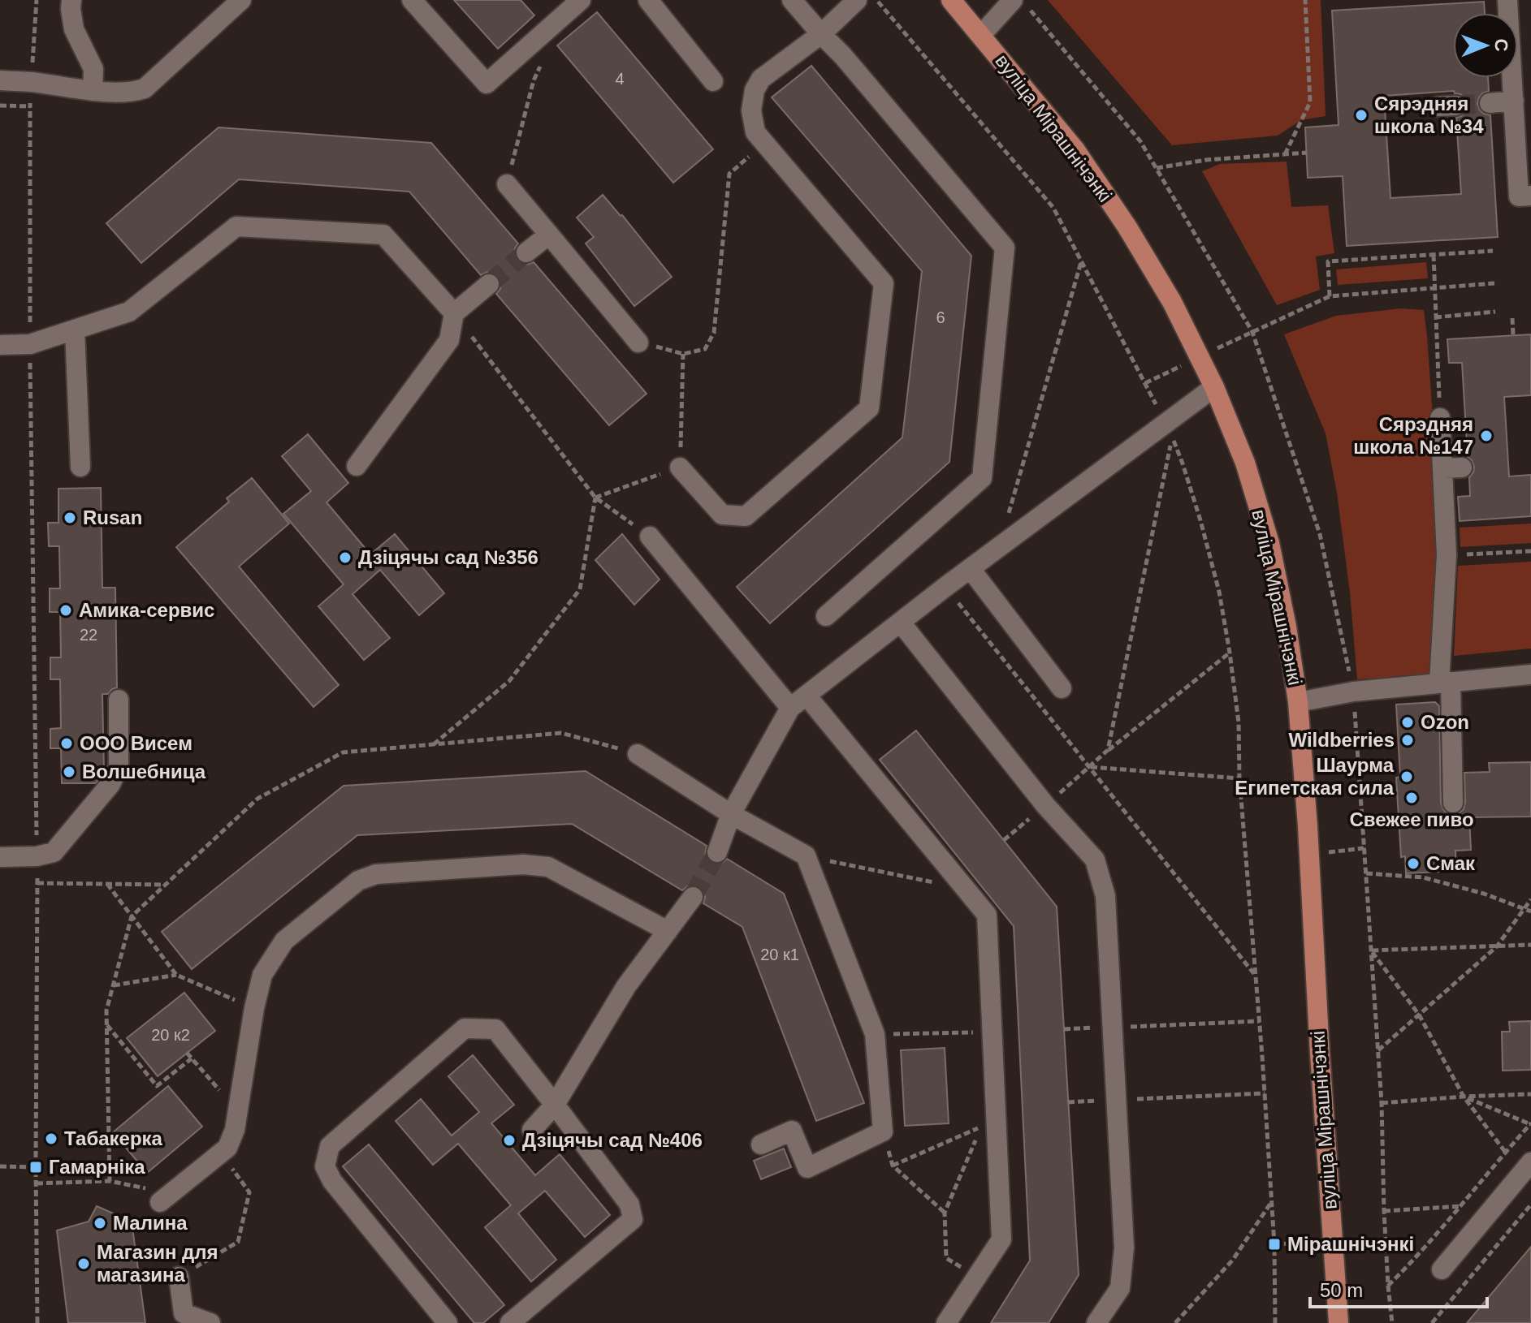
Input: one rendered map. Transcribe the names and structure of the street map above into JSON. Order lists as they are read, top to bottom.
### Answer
{
  "streets": {
    "main road": ["вуліца Мірашнічэнкі"]
  },
  "places": {
    "other": [
      "Сярэдняя школа №34",
      "Сярэдняя школа №147",
      "Rusan",
      "Дзіцячы сад №356",
      "Амика-сервис",
      "Ozon",
      "Wildberries",
      "ООО Висем",
      "Волшебница",
      "Шаурма Египетская сила",
      "Свежее пиво",
      "Смак",
      "Табакерка",
      "Дзіцячы сад №406",
      "Малина",
      "Магазин для магазина"
    ],
    "transit": ["Гамарніка", "Мірашнічэнкі"]
  },
  "house_numbers": [
    "4",
    "6",
    "22",
    "20 к1",
    "20 к2"
  ],
  "scale_bar": "50 m",
  "north": "right"
}
